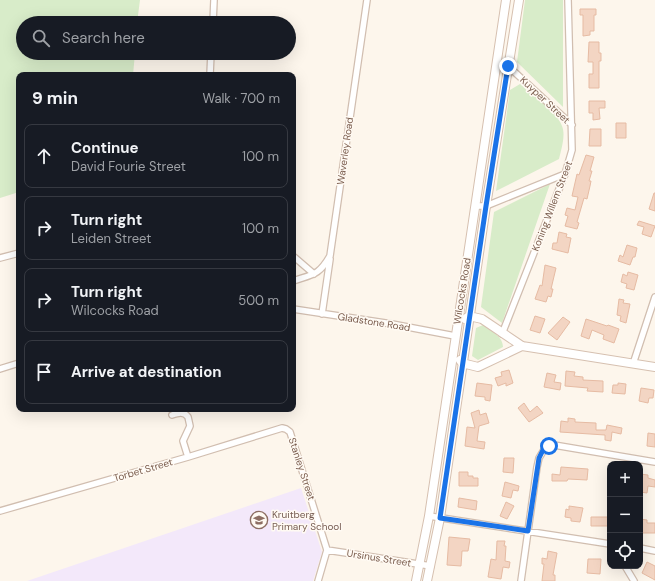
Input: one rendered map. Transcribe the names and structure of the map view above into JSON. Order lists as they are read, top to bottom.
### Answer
{
  "streets": {
    "street": [
      "Kuyper Street",
      "Waverley Road",
      "Koning Willem Street",
      "Wilcocks Road",
      "Gladstone Road",
      "Stanley Street",
      "Torbet Street",
      "Ursinus Street"
    ]
  },
  "crossings": [
    ["Kuyper Street", "Koning Willem Street"],
    ["Kuyper Street", "Wilcocks Road"],
    ["Wilcocks Road", "Gladstone Road"],
    ["Wilcocks Road", "Ursinus Street"],
    ["Stanley Street", "Torbet Street"],
    ["Stanley Street", "Ursinus Street"]
  ],
  "places": {
    "school or university": ["Kruitberg Primary School"]
  },
  "page": {
    "search": "Search here",
    "heading": ["9 min", "Walk · 700 m"],
    "list": [
      ["Continue", "David Fourie Street", "100 m"],
      ["Turn right", "Leiden Street", "100 m"],
      ["Turn right", "Wilcocks Road", "500 m"],
      "Arrive at destination"
    ],
    "map_buttons": ["+", "−"]
  }
}
